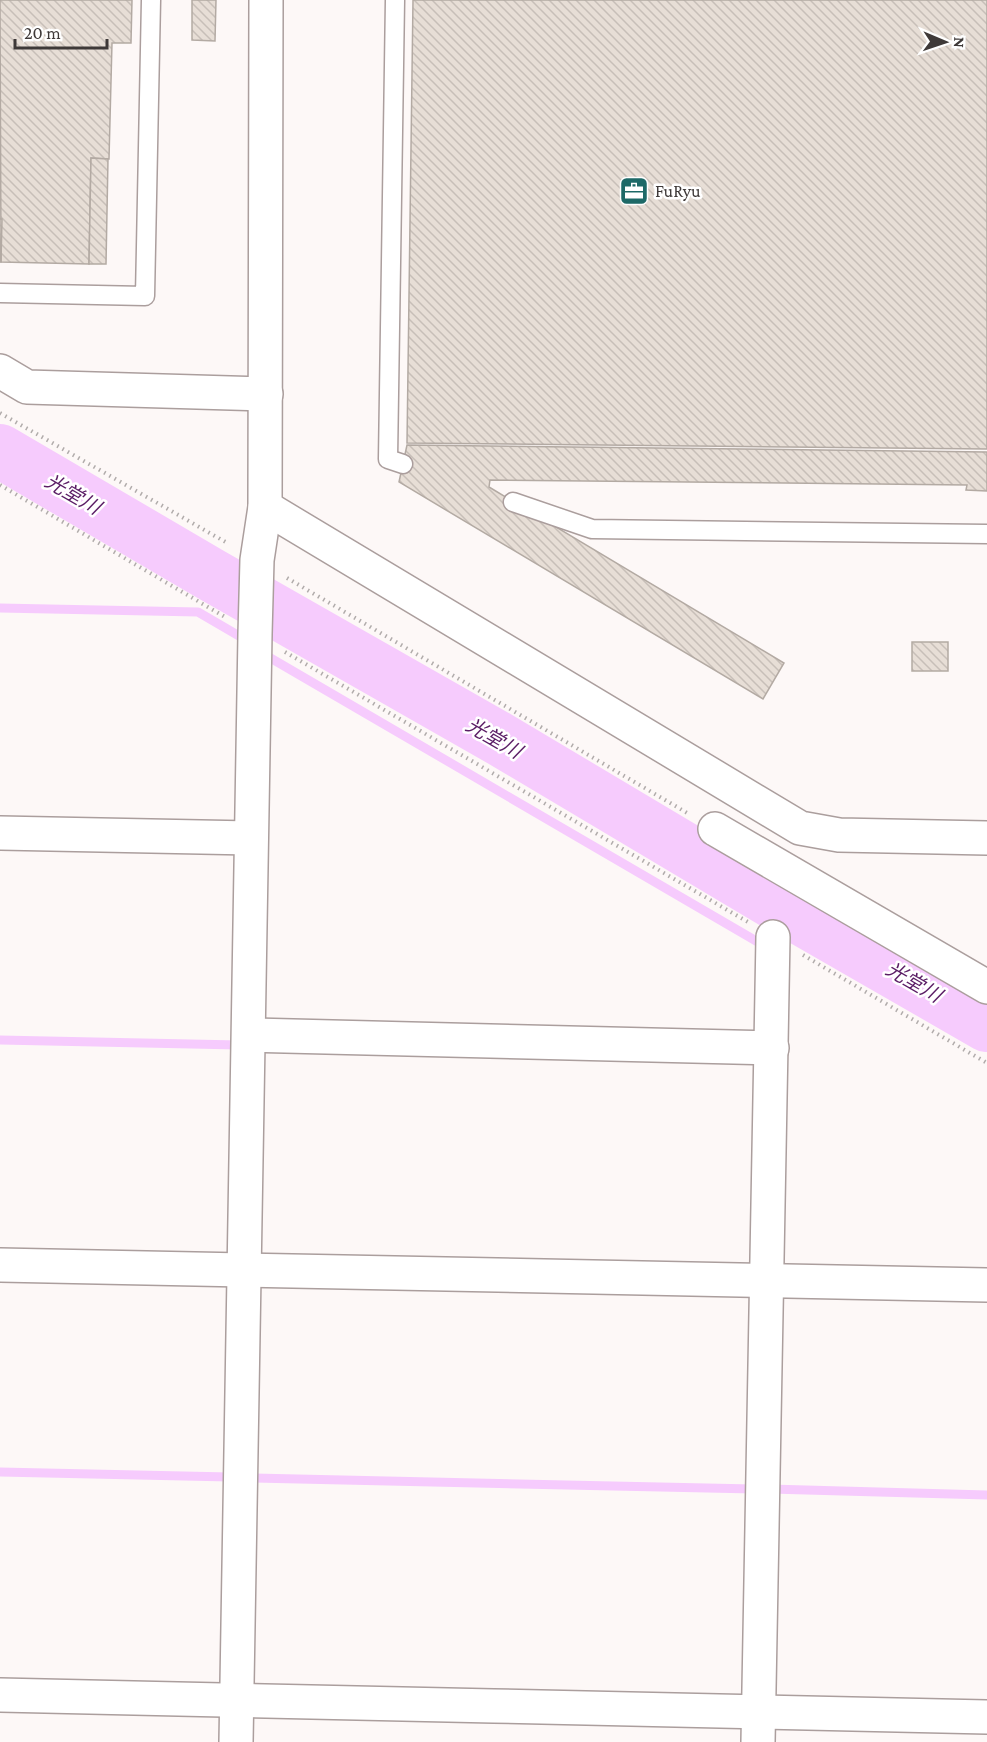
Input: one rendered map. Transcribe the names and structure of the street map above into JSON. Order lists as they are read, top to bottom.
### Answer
{
  "water": ["光堂川"],
  "places": {
    "office": ["FuRyu"]
  },
  "scale_bar": "20 m",
  "north": "right"
}
